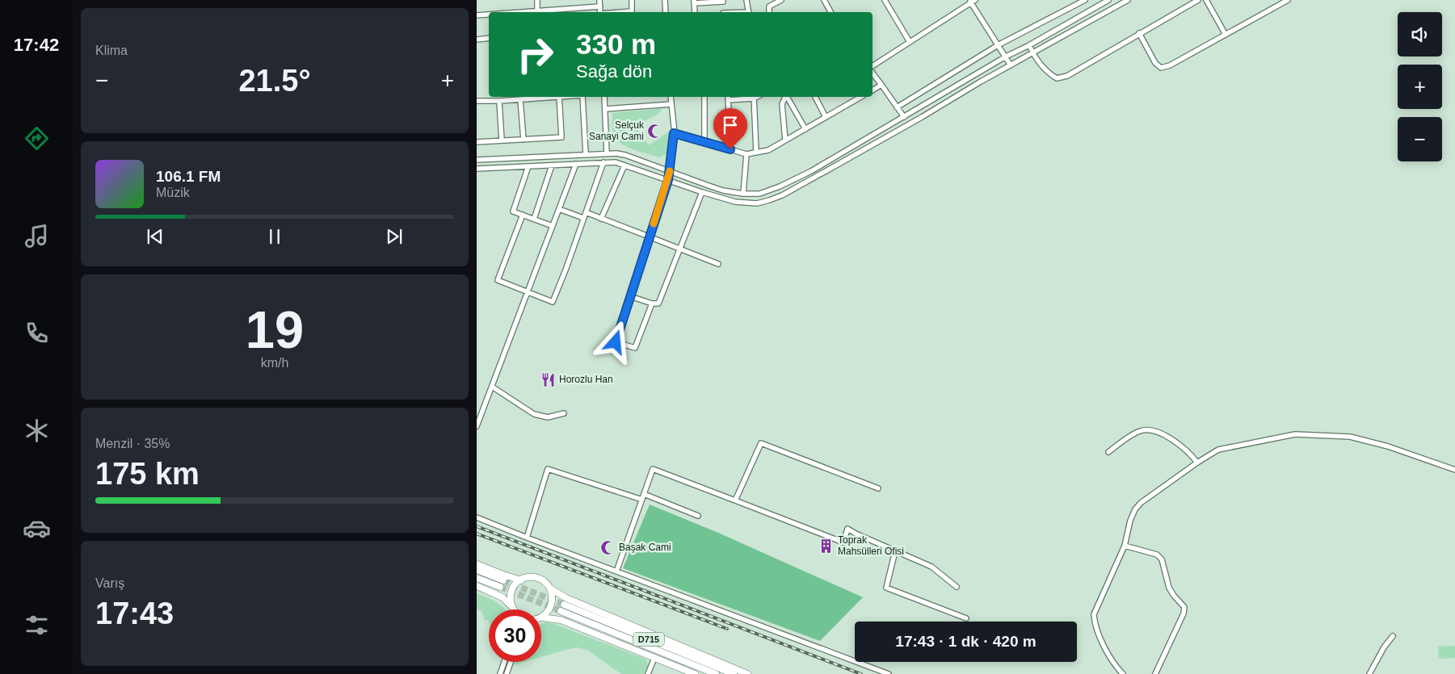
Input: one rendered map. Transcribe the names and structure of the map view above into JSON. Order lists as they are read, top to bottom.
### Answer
{
  "streets": {
    "highway": ["D715"]
  },
  "places": {
    "mosque": ["Selçuk Sanayi Cami", "Başak Cami"],
    "restaurant": ["Horozlu Han"],
    "building": ["Toprak Mahsülleri Ofisi"]
  },
  "page": {
    "tabs": "17:42",
    "tile": [
      "Klima",
      ["19", "km/h"],
      ["Menzil · 35%", "175 km"],
      ["Varış", "17:43"]
    ],
    "map_buttons": ["+", "−"],
    "turn": ["330 m", "Sağa dön"],
    "heat": ["−", "21.5°", "+"],
    "song": ["106.1 FM", "Müzik"],
    "limit": "30",
    "trip": "17:43 · 1 dk · 420 m"
  }
}
